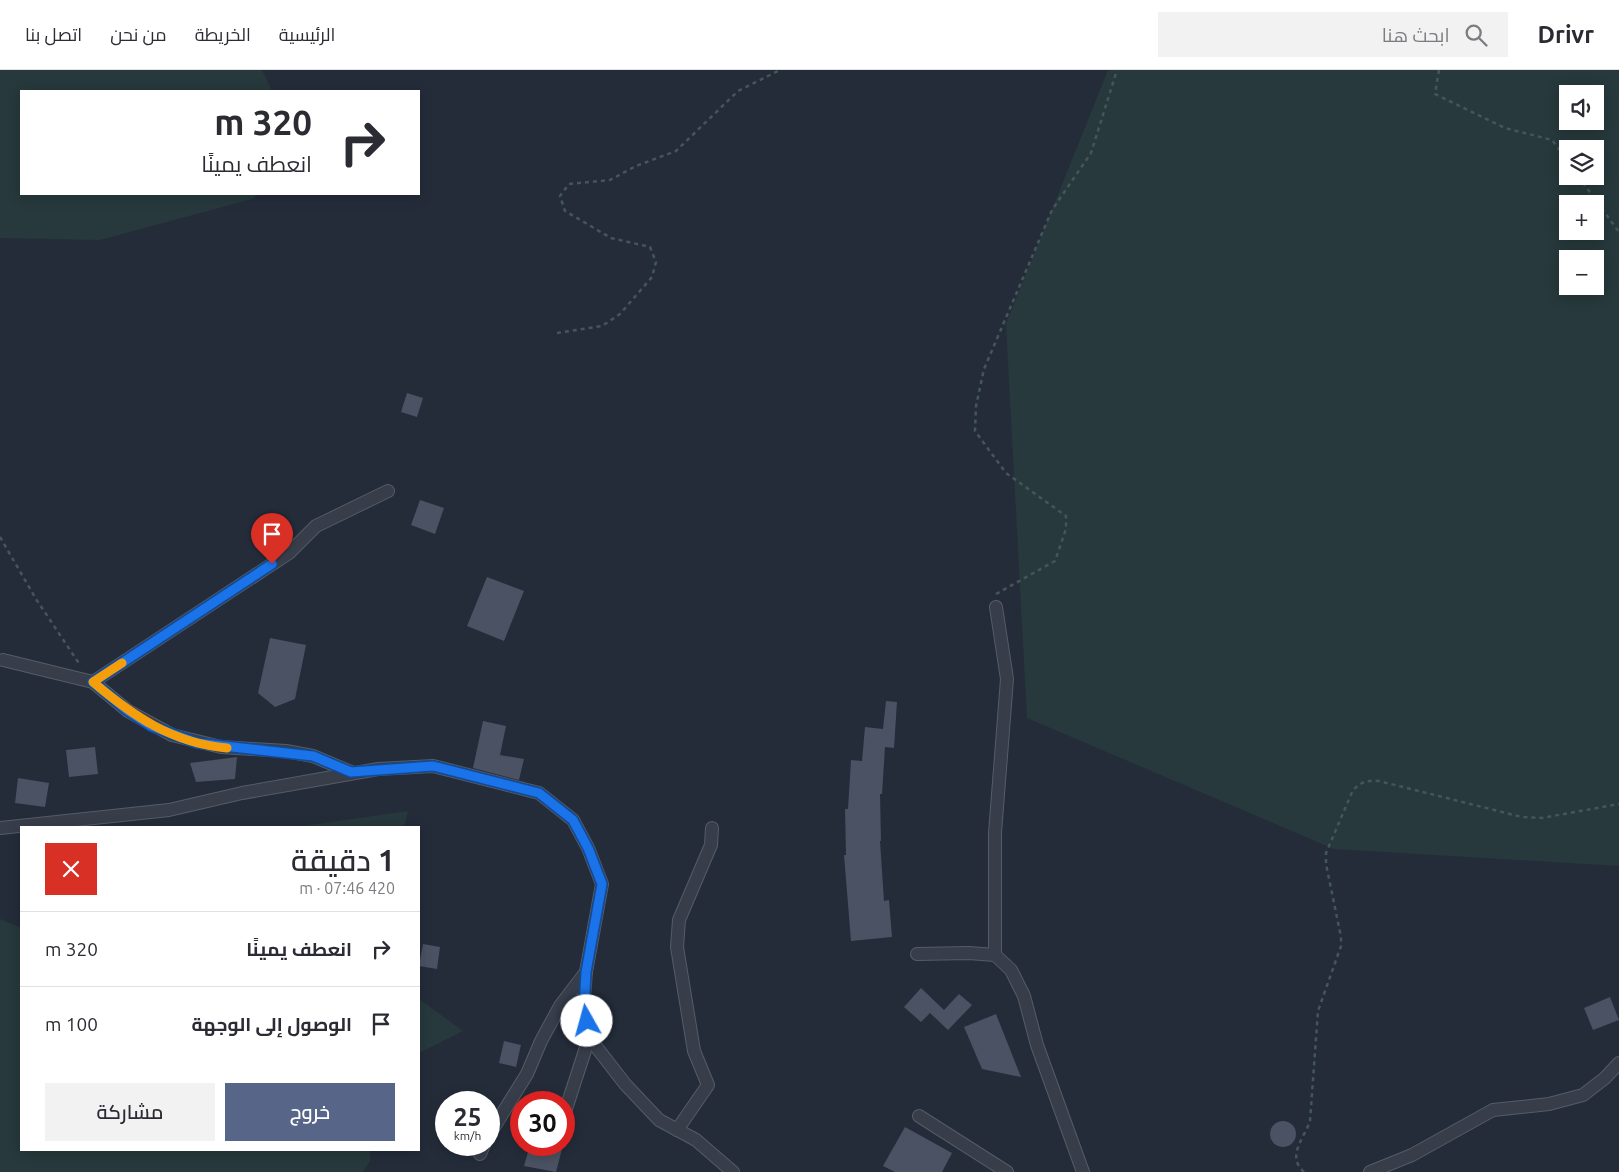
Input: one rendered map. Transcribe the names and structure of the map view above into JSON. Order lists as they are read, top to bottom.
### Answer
{
  "page": {
    "header": "Drivr",
    "search": "ابحث هنا",
    "nav": [
      "الرئيسية",
      "الخريطة",
      "من نحن",
      "اتصل بنا"
    ],
    "map_buttons": ["+", "−"],
    "turn": ["320 m", "انعطف يمينًا"],
    "heading": ["1 دقيقة", "420 m · 07:46"],
    "list": [
      {
        "name": "انعطف يمينًا",
        "value": "320 m"
      },
      {
        "name": "الوصول إلى الوجهة",
        "value": "100 m"
      }
    ],
    "buttons": ["خروج", "مشاركة"],
    "speed": "25 km/h",
    "limit": "30"
  }
}
